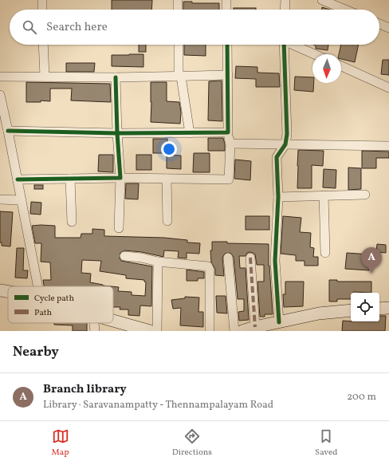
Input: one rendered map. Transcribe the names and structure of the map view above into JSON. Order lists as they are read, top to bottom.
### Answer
{
  "legend": ["Cycle path", "Path"],
  "north": "bottom",
  "page": {
    "search": "Search here",
    "pins": "A",
    "heading": "Nearby",
    "list": [
      {
        "mark": "A",
        "name": "Branch library",
        "note": "Library · Saravanampatty - Thennampalayam Road",
        "value": "200 m"
      }
    ],
    "nav": ["Map", "Directions", "Saved"]
  }
}
